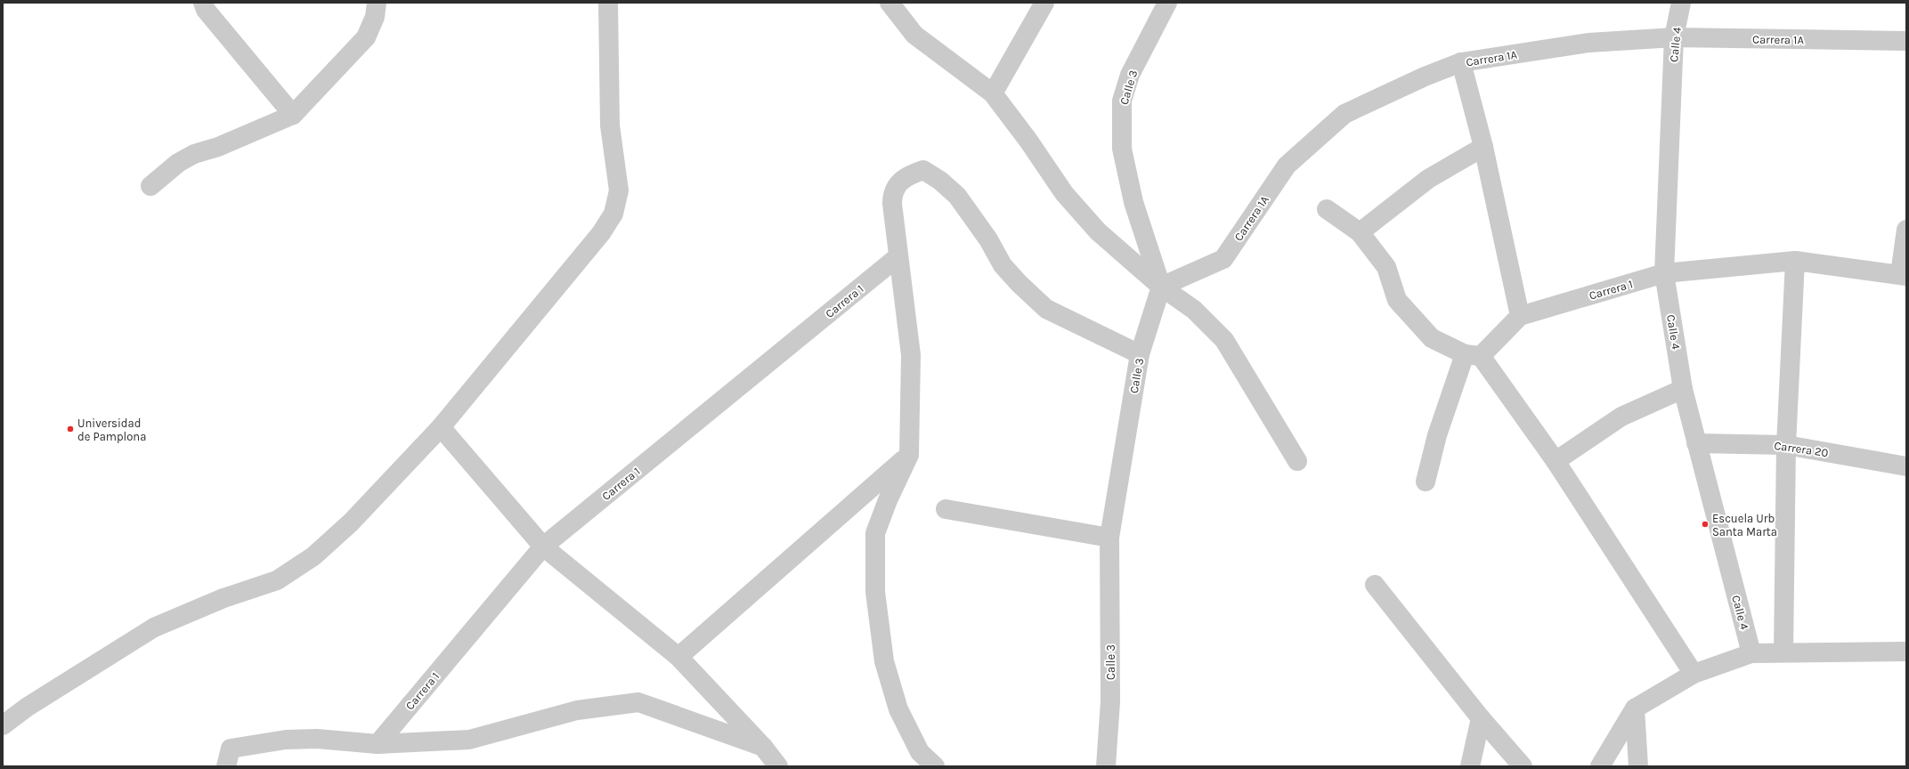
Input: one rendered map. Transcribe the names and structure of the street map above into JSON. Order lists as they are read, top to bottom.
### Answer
{
  "streets": {
    "street": [
      "Carrera 1A",
      "Calle 4",
      "Calle 3",
      "Carrera 1",
      "Carrera 20"
    ]
  },
  "crossings": [
    ["Carrera 1A", "Calle 4"],
    ["Carrera 1A", "Calle 3"],
    ["Calle 4", "Carrera 1"],
    ["Calle 4", "Carrera 20"]
  ],
  "places": ["Universidad de Pamplona", "Escuela Urb Santa Marta"]
}
